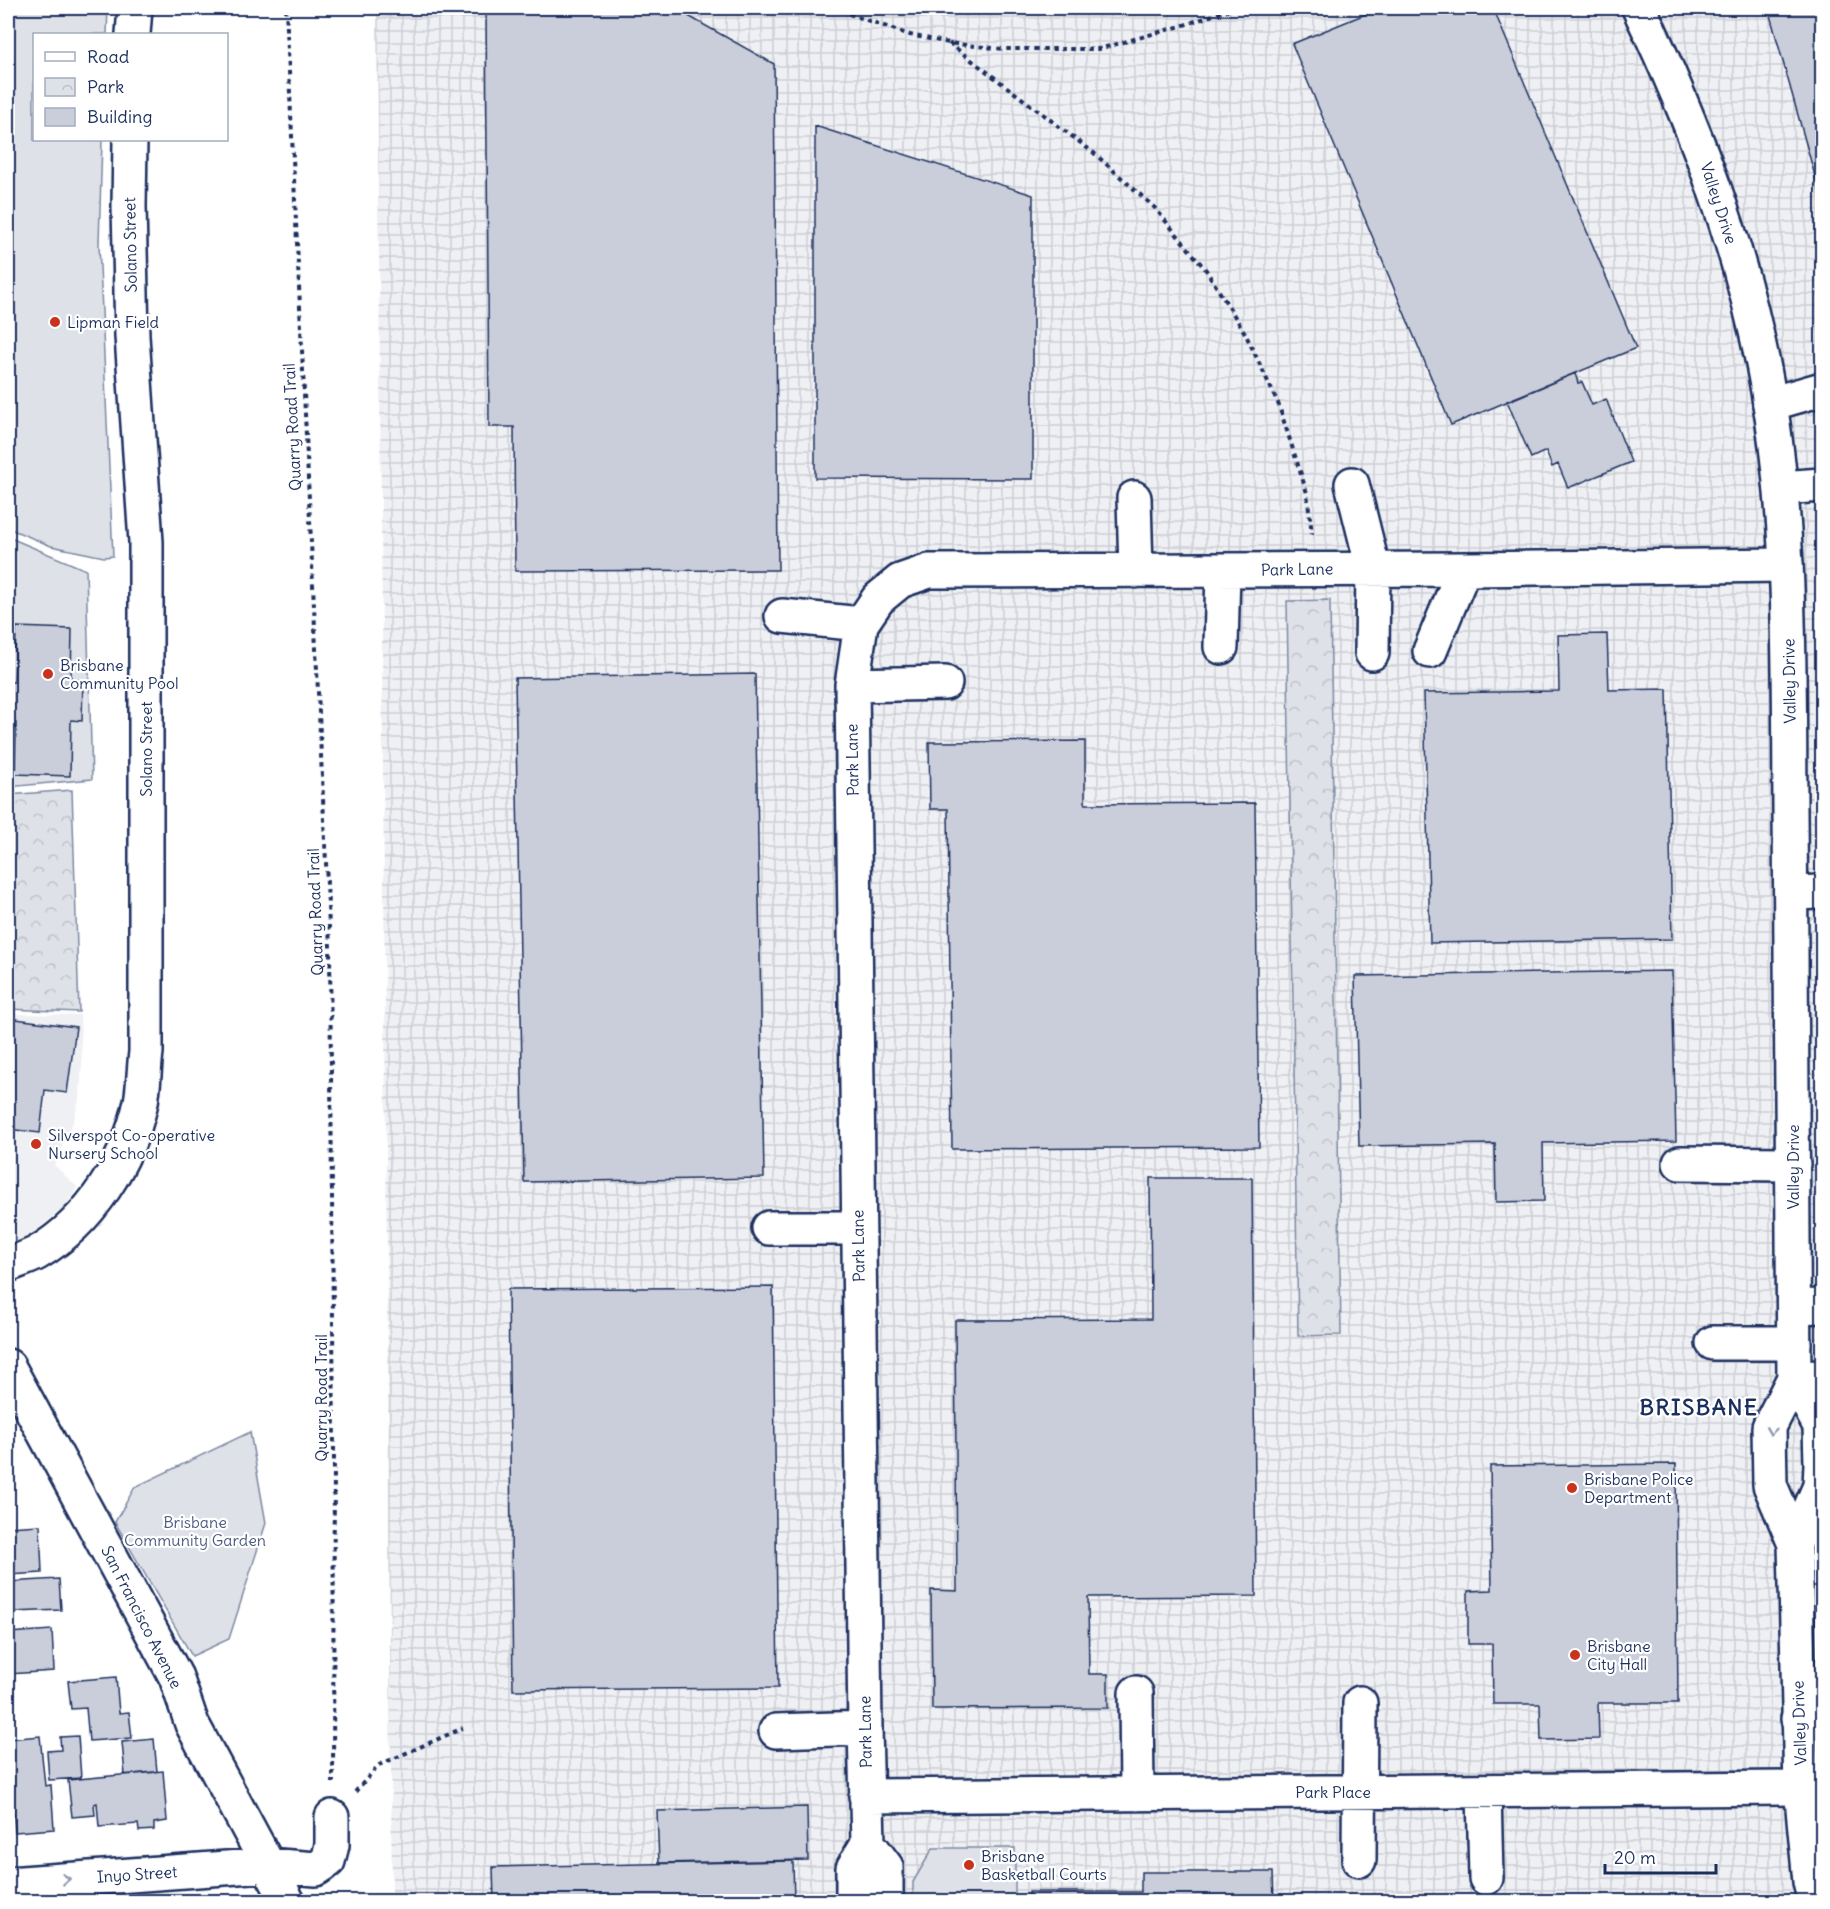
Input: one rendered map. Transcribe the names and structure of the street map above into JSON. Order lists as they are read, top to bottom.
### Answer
{
  "streets": {
    "street": [
      "Valley Drive",
      "Solano Street",
      "Park Lane",
      "San Francisco Avenue",
      "Park Place",
      "Inyo Street"
    ],
    "path": ["Quarry Road Trail"]
  },
  "crossings": [
    ["Valley Drive", "Park Lane"],
    ["Valley Drive", "Park Place"],
    ["Quarry Road Trail", "Inyo Street"],
    ["Park Lane", "Park Place"],
    ["San Francisco Avenue", "Inyo Street"]
  ],
  "one_way": ["Inyo Street"],
  "districts": ["BRISBANE"],
  "parks": ["Brisbane Community Garden"],
  "places": [
    "Lipman Field",
    "Brisbane Community Pool",
    "Silverspot Co-operative Nursery School",
    "Brisbane Police Department",
    "Brisbane City Hall",
    "Brisbane Basketball Courts"
  ],
  "legend": ["Road", "Park", "Building"],
  "scale_bar": "20 m"
}
